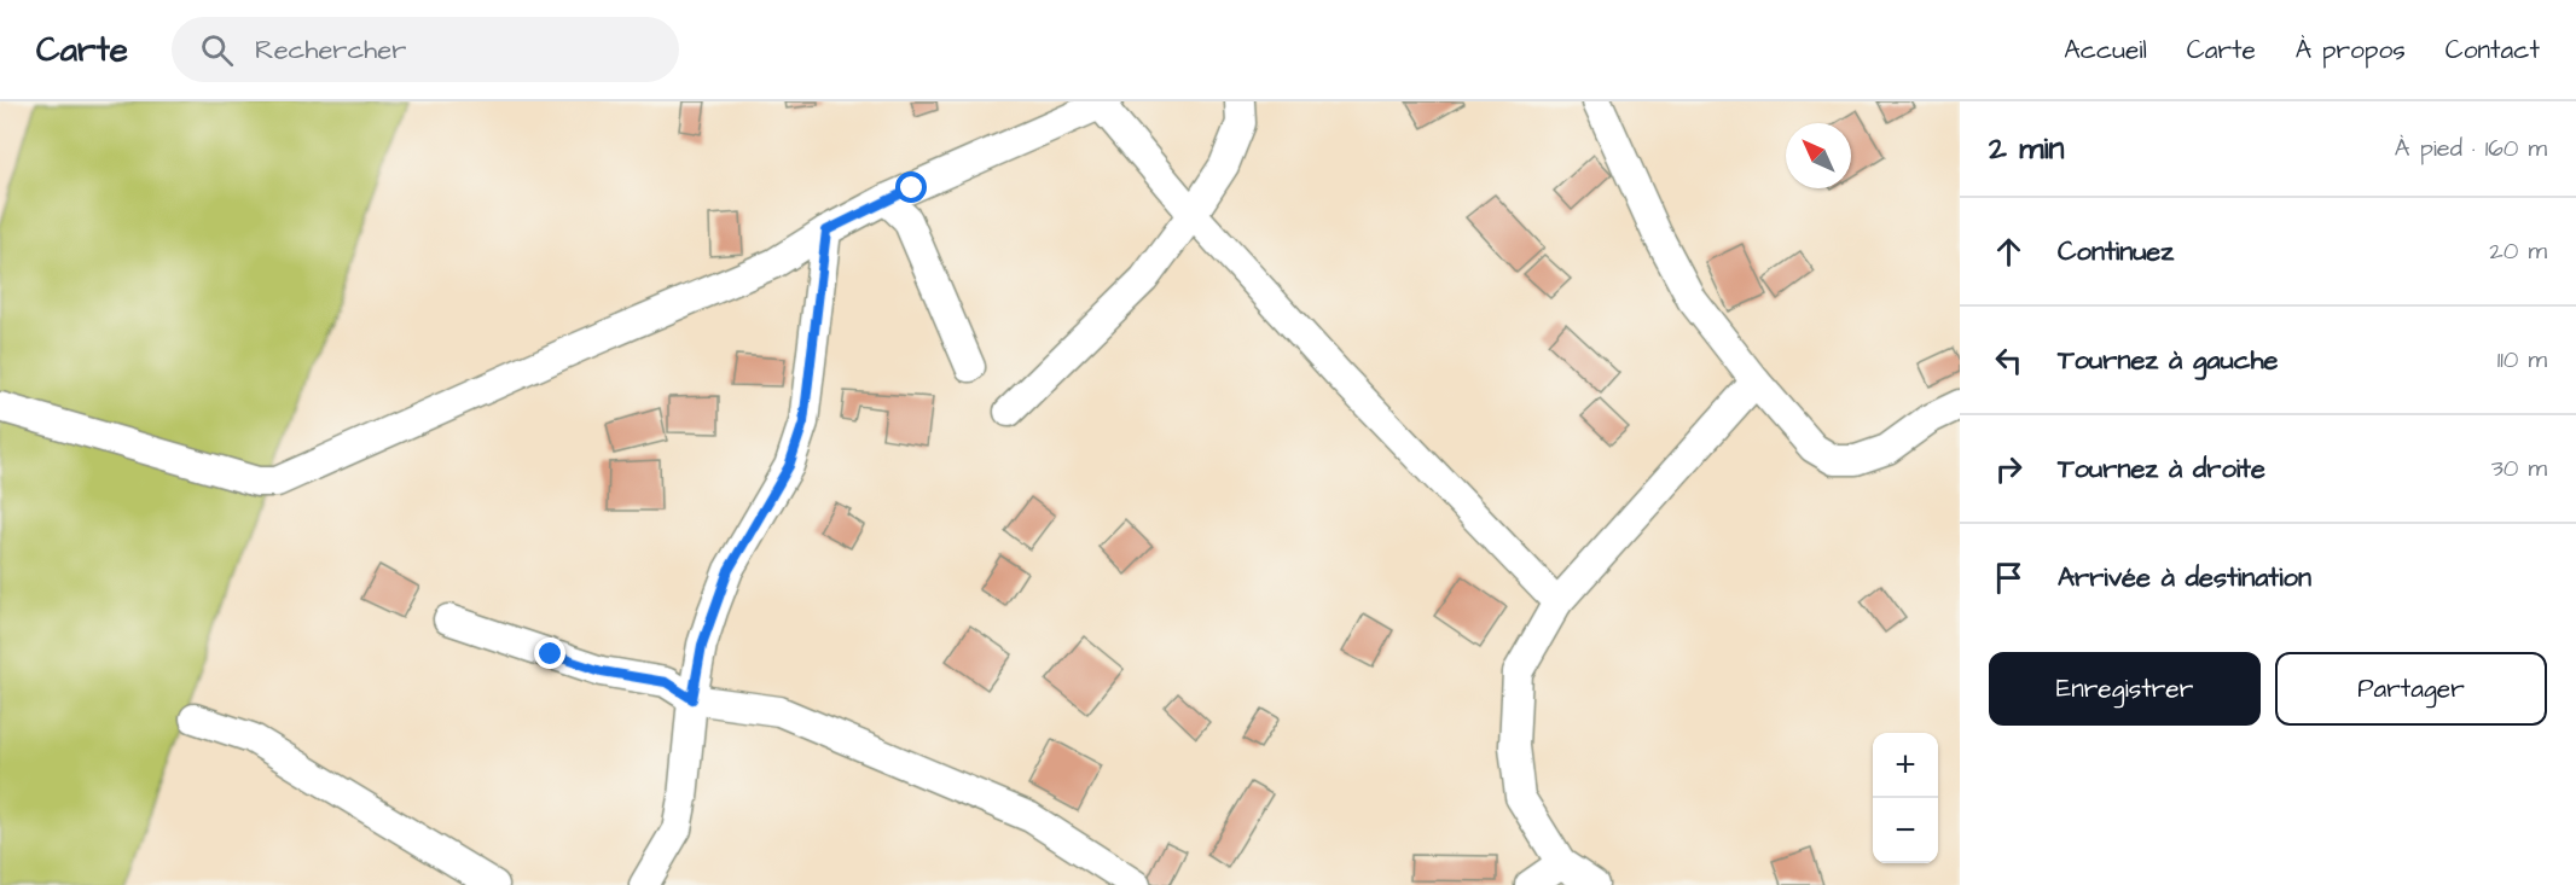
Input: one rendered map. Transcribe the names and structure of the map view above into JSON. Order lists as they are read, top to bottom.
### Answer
{
  "north": "top left",
  "page": {
    "header": "Carte",
    "search": "Rechercher",
    "nav": [
      "Accueil",
      "Carte",
      "À propos",
      "Contact"
    ],
    "heading": ["2 min", "À pied · 160 m"],
    "list": [
      ["Continuez", "20 m"],
      ["Tournez à gauche", "110 m"],
      ["Tournez à droite", "30 m"],
      "Arrivée à destination"
    ],
    "buttons": ["Enregistrer", "Partager"],
    "map_buttons": ["+", "−"]
  }
}
